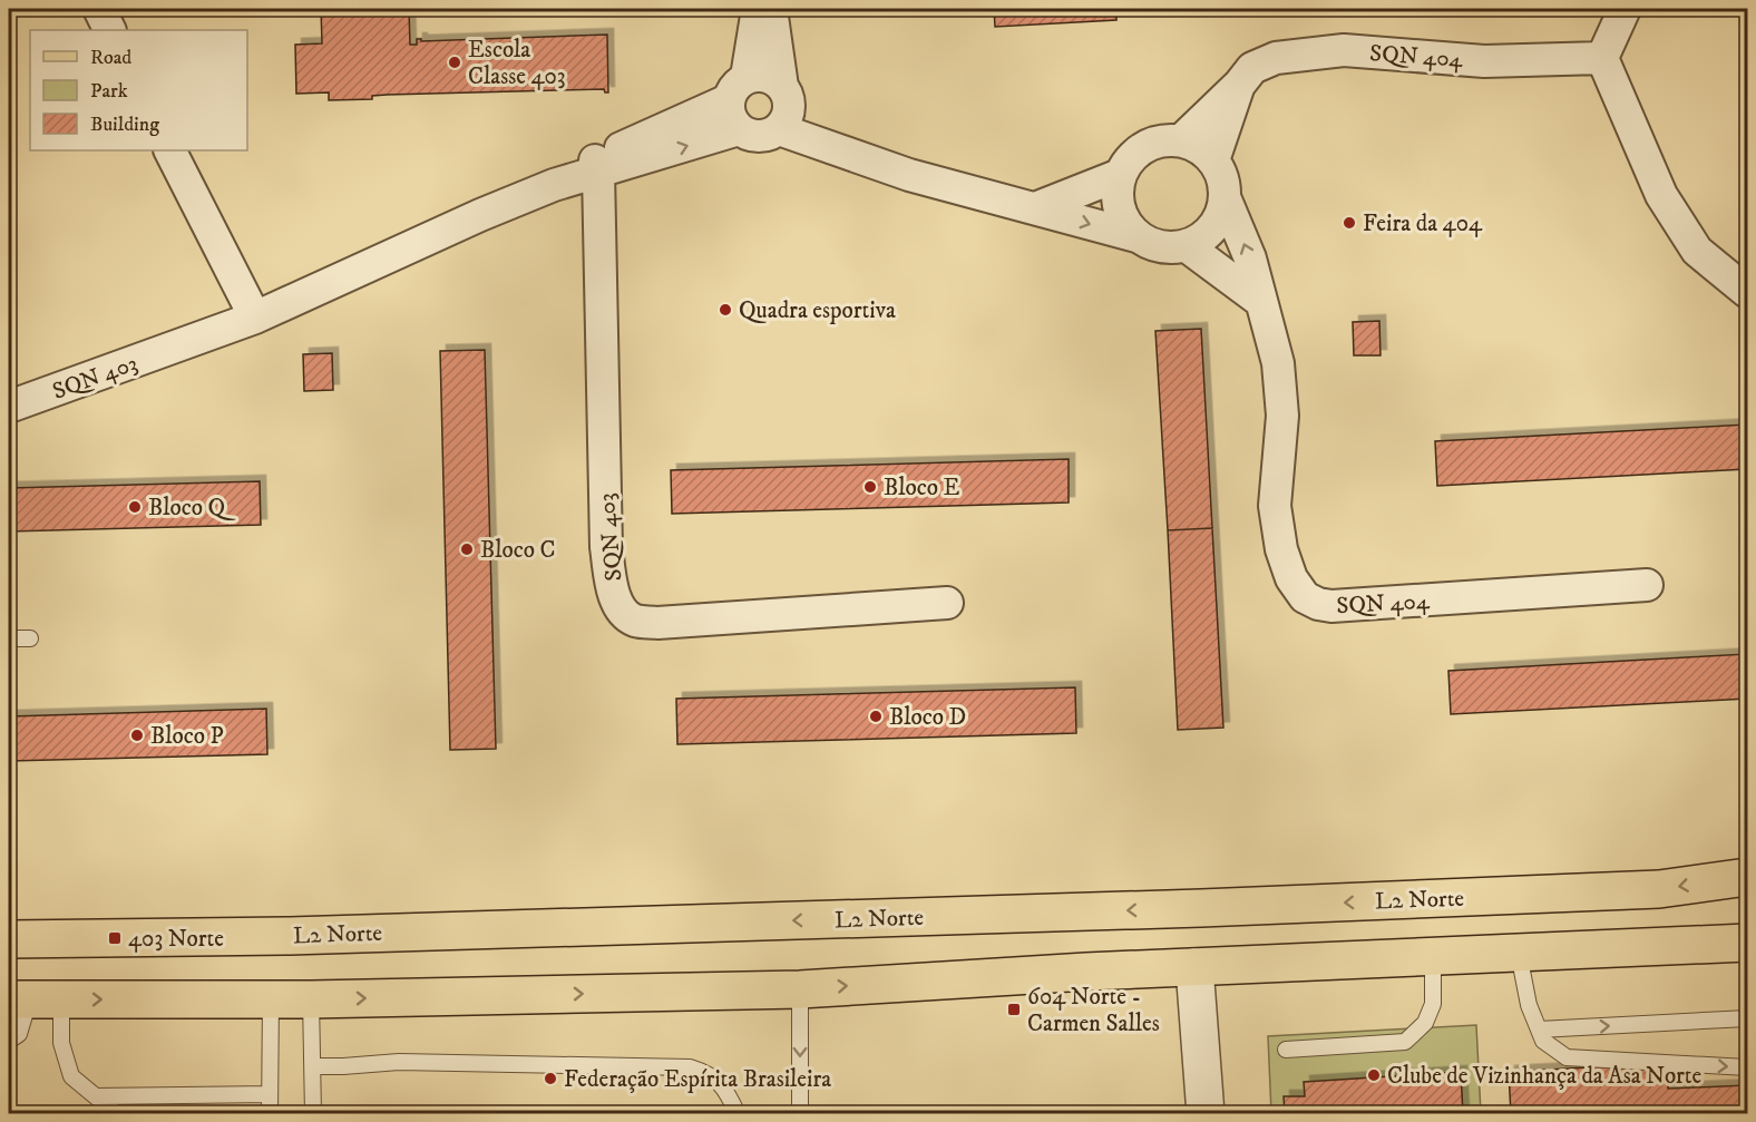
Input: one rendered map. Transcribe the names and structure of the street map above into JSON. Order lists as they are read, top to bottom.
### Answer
{
  "streets": {
    "main road": ["L2 Norte"],
    "street": ["SQN 404", "SQN 403"]
  },
  "places": {
    "other": [
      "Escola Classe 403",
      "Feira da 404",
      "Quadra esportiva",
      "Bloco E",
      "Bloco Q",
      "Bloco C",
      "Bloco D",
      "Bloco P",
      "Clube de Vizinhança da Asa Norte",
      "Federação Espírita Brasileira"
    ],
    "transit": ["403 Norte", "604 Norte - Carmen Salles"]
  },
  "legend": ["Road", "Park", "Building"]
}
